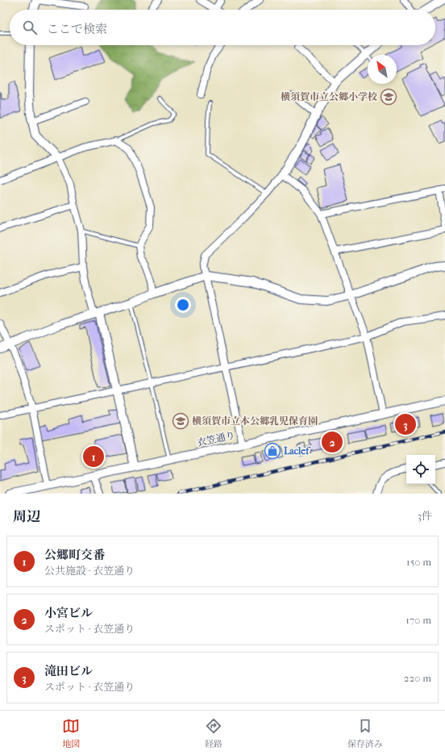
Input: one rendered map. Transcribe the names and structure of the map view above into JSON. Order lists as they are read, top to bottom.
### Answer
{
  "streets": {
    "street": ["衣笠通り"]
  },
  "places": {
    "school or university": ["横須賀市立公郷小学校", "横須賀市立本公郷乳児保育園"],
    "shop": ["Laclef"]
  },
  "north": "top left",
  "page": {
    "search": "ここで検索",
    "pins": ["3", "2", "1"],
    "heading": ["周辺", "3件"],
    "list": [
      {
        "mark": "1",
        "name": "公郷町交番",
        "note": "公共施設 · 衣笠通り",
        "value": "150 m"
      },
      {
        "mark": "2",
        "name": "小宮ビル",
        "note": "スポット · 衣笠通り",
        "value": "170 m"
      },
      {
        "mark": "3",
        "name": "滝田ビル",
        "note": "スポット · 衣笠通り",
        "value": "220 m"
      }
    ],
    "nav": ["地図", "経路", "保存済み"]
  }
}
